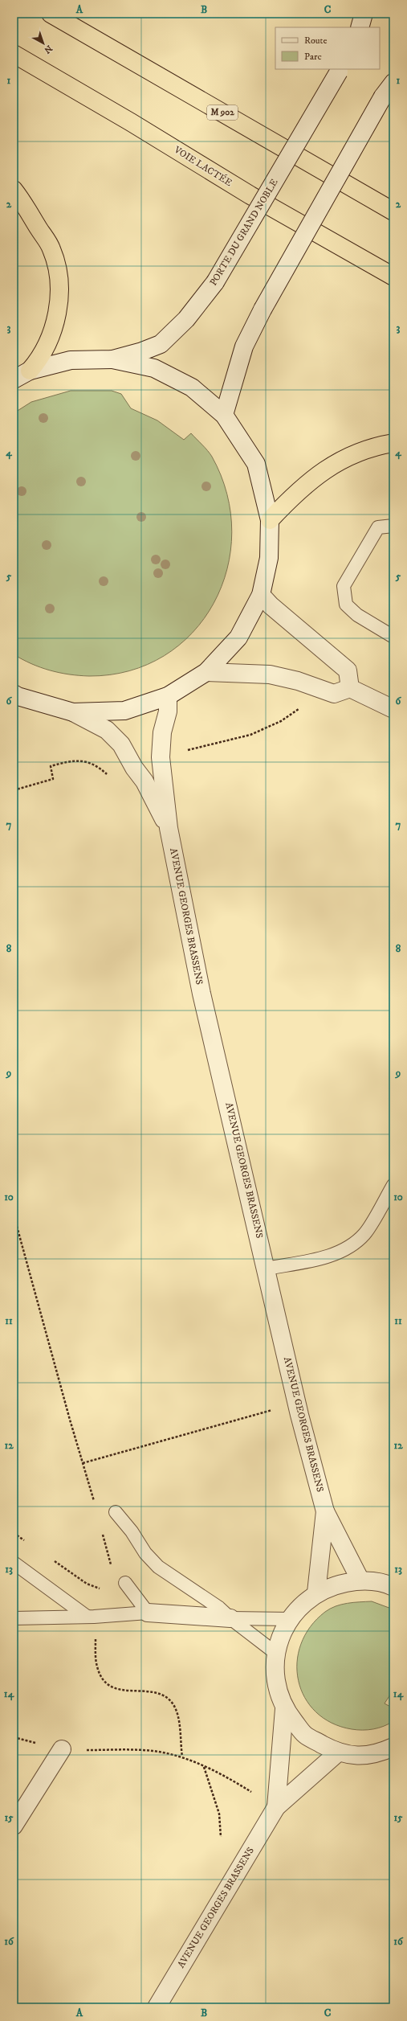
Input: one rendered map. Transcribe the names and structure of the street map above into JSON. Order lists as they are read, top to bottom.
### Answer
{
  "streets": {
    "highway": ["M 902", "VOIE LACTÉE"],
    "street": ["PORTE DU GRAND NOBLE", "AVENUE GEORGES BRASSENS"]
  },
  "crossings": [
    ["PORTE DU GRAND NOBLE", "AVENUE GEORGES BRASSENS"]
  ],
  "legend": ["Route", "Parc"],
  "north": "bottom right",
  "grid": {
    "columns": ["A", "B", "C"],
    "rows": [
      "1",
      "2",
      "3",
      "4",
      "5",
      "6",
      "7",
      "8",
      "9",
      "10",
      "11",
      "12",
      "13",
      "14",
      "15",
      "16"
    ]
  }
}
